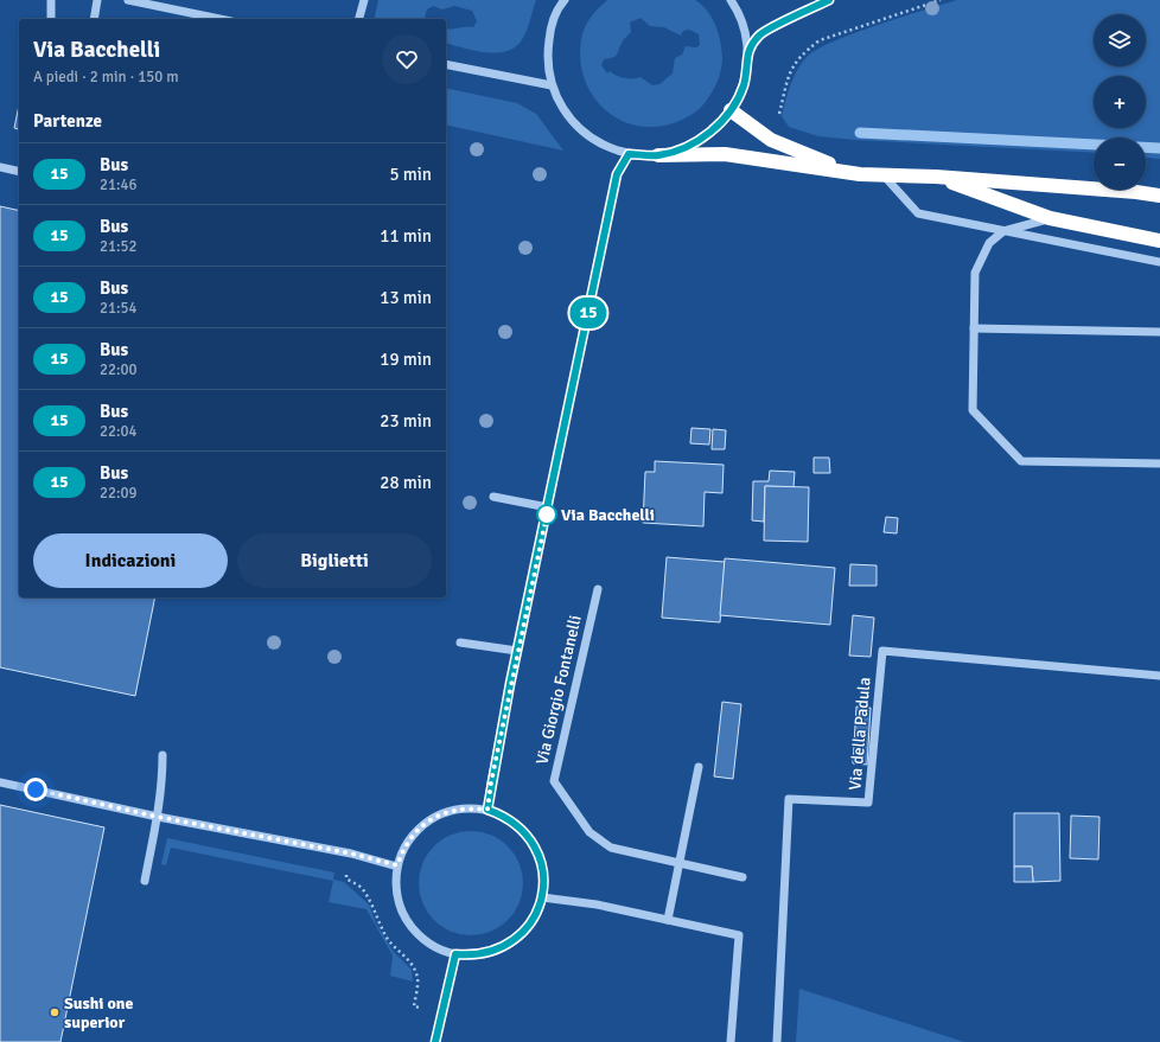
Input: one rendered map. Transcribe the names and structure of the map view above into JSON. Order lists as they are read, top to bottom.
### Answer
{
  "streets": {
    "street": ["Via Giorgio Fontanelli", "Via della Padula"]
  },
  "places": ["Via Bacchelli", "Sushi one superior"],
  "lines": ["bus line 15"],
  "page": {
    "on_map": "15",
    "map_buttons": ["+", "−"],
    "heading": [
      ["Via Bacchelli", "A piedi · 2 min · 150 m"],
      "Partenze"
    ],
    "list": [
      {
        "mark": "15",
        "name": "Bus",
        "note": "21:46",
        "value": "5 min"
      },
      {
        "mark": "15",
        "name": "Bus",
        "note": "21:52",
        "value": "11 min"
      },
      {
        "mark": "15",
        "name": "Bus",
        "note": "21:54",
        "value": "13 min"
      },
      {
        "mark": "15",
        "name": "Bus",
        "note": "22:00",
        "value": "19 min"
      },
      {
        "mark": "15",
        "name": "Bus",
        "note": "22:04",
        "value": "23 min"
      },
      {
        "mark": "15",
        "name": "Bus",
        "note": "22:09",
        "value": "28 min"
      }
    ],
    "buttons": ["Indicazioni", "Biglietti"]
  }
}
